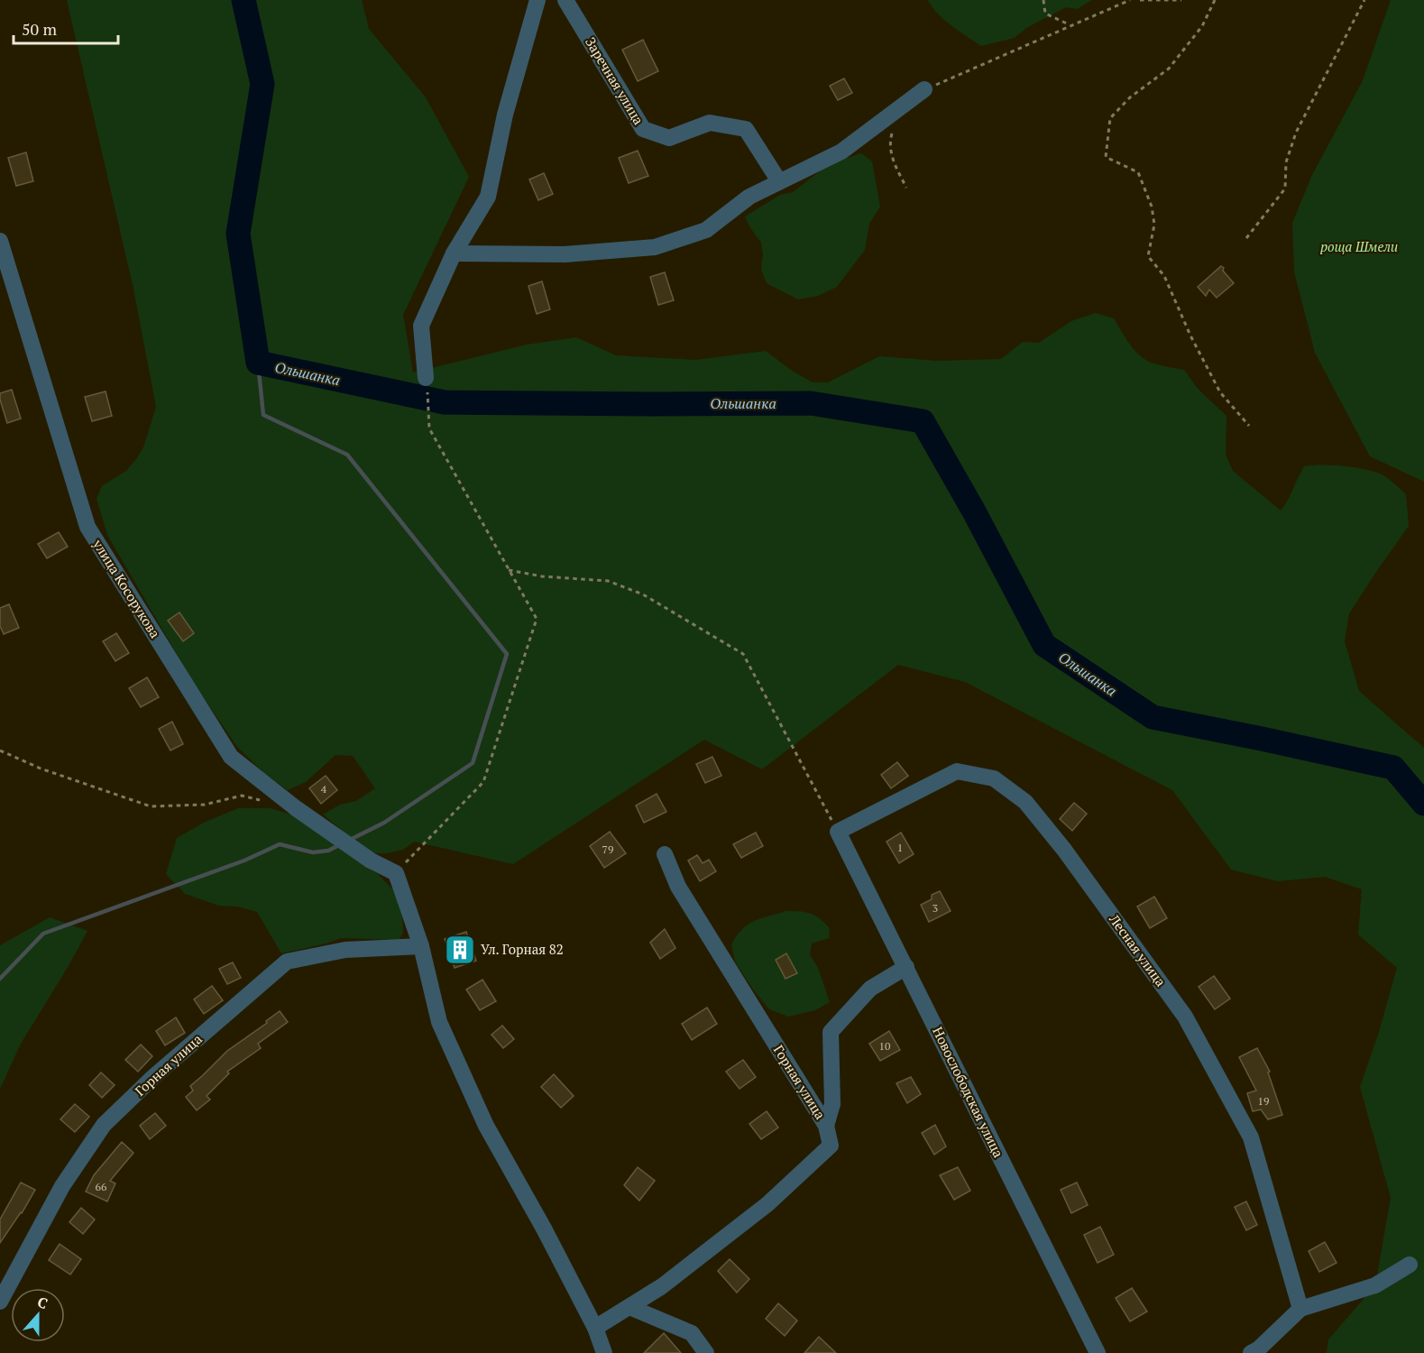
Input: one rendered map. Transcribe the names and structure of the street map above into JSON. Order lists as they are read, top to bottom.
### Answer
{
  "streets": {
    "street": [
      "Заречная улица",
      "улица Косорукова",
      "Лесная улица",
      "Горная улица",
      "Новослободская улица"
    ]
  },
  "crossings": [
    ["Лесная улица", "Новослободская улица"]
  ],
  "water": ["Ольшанка"],
  "parks": ["роща Шмели"],
  "places": {
    "building": ["Ул. Горная 82"]
  },
  "house_numbers": [
    "4",
    "1",
    "79",
    "3",
    "10",
    "19",
    "66"
  ],
  "scale_bar": "50 m",
  "north": "top"
}
